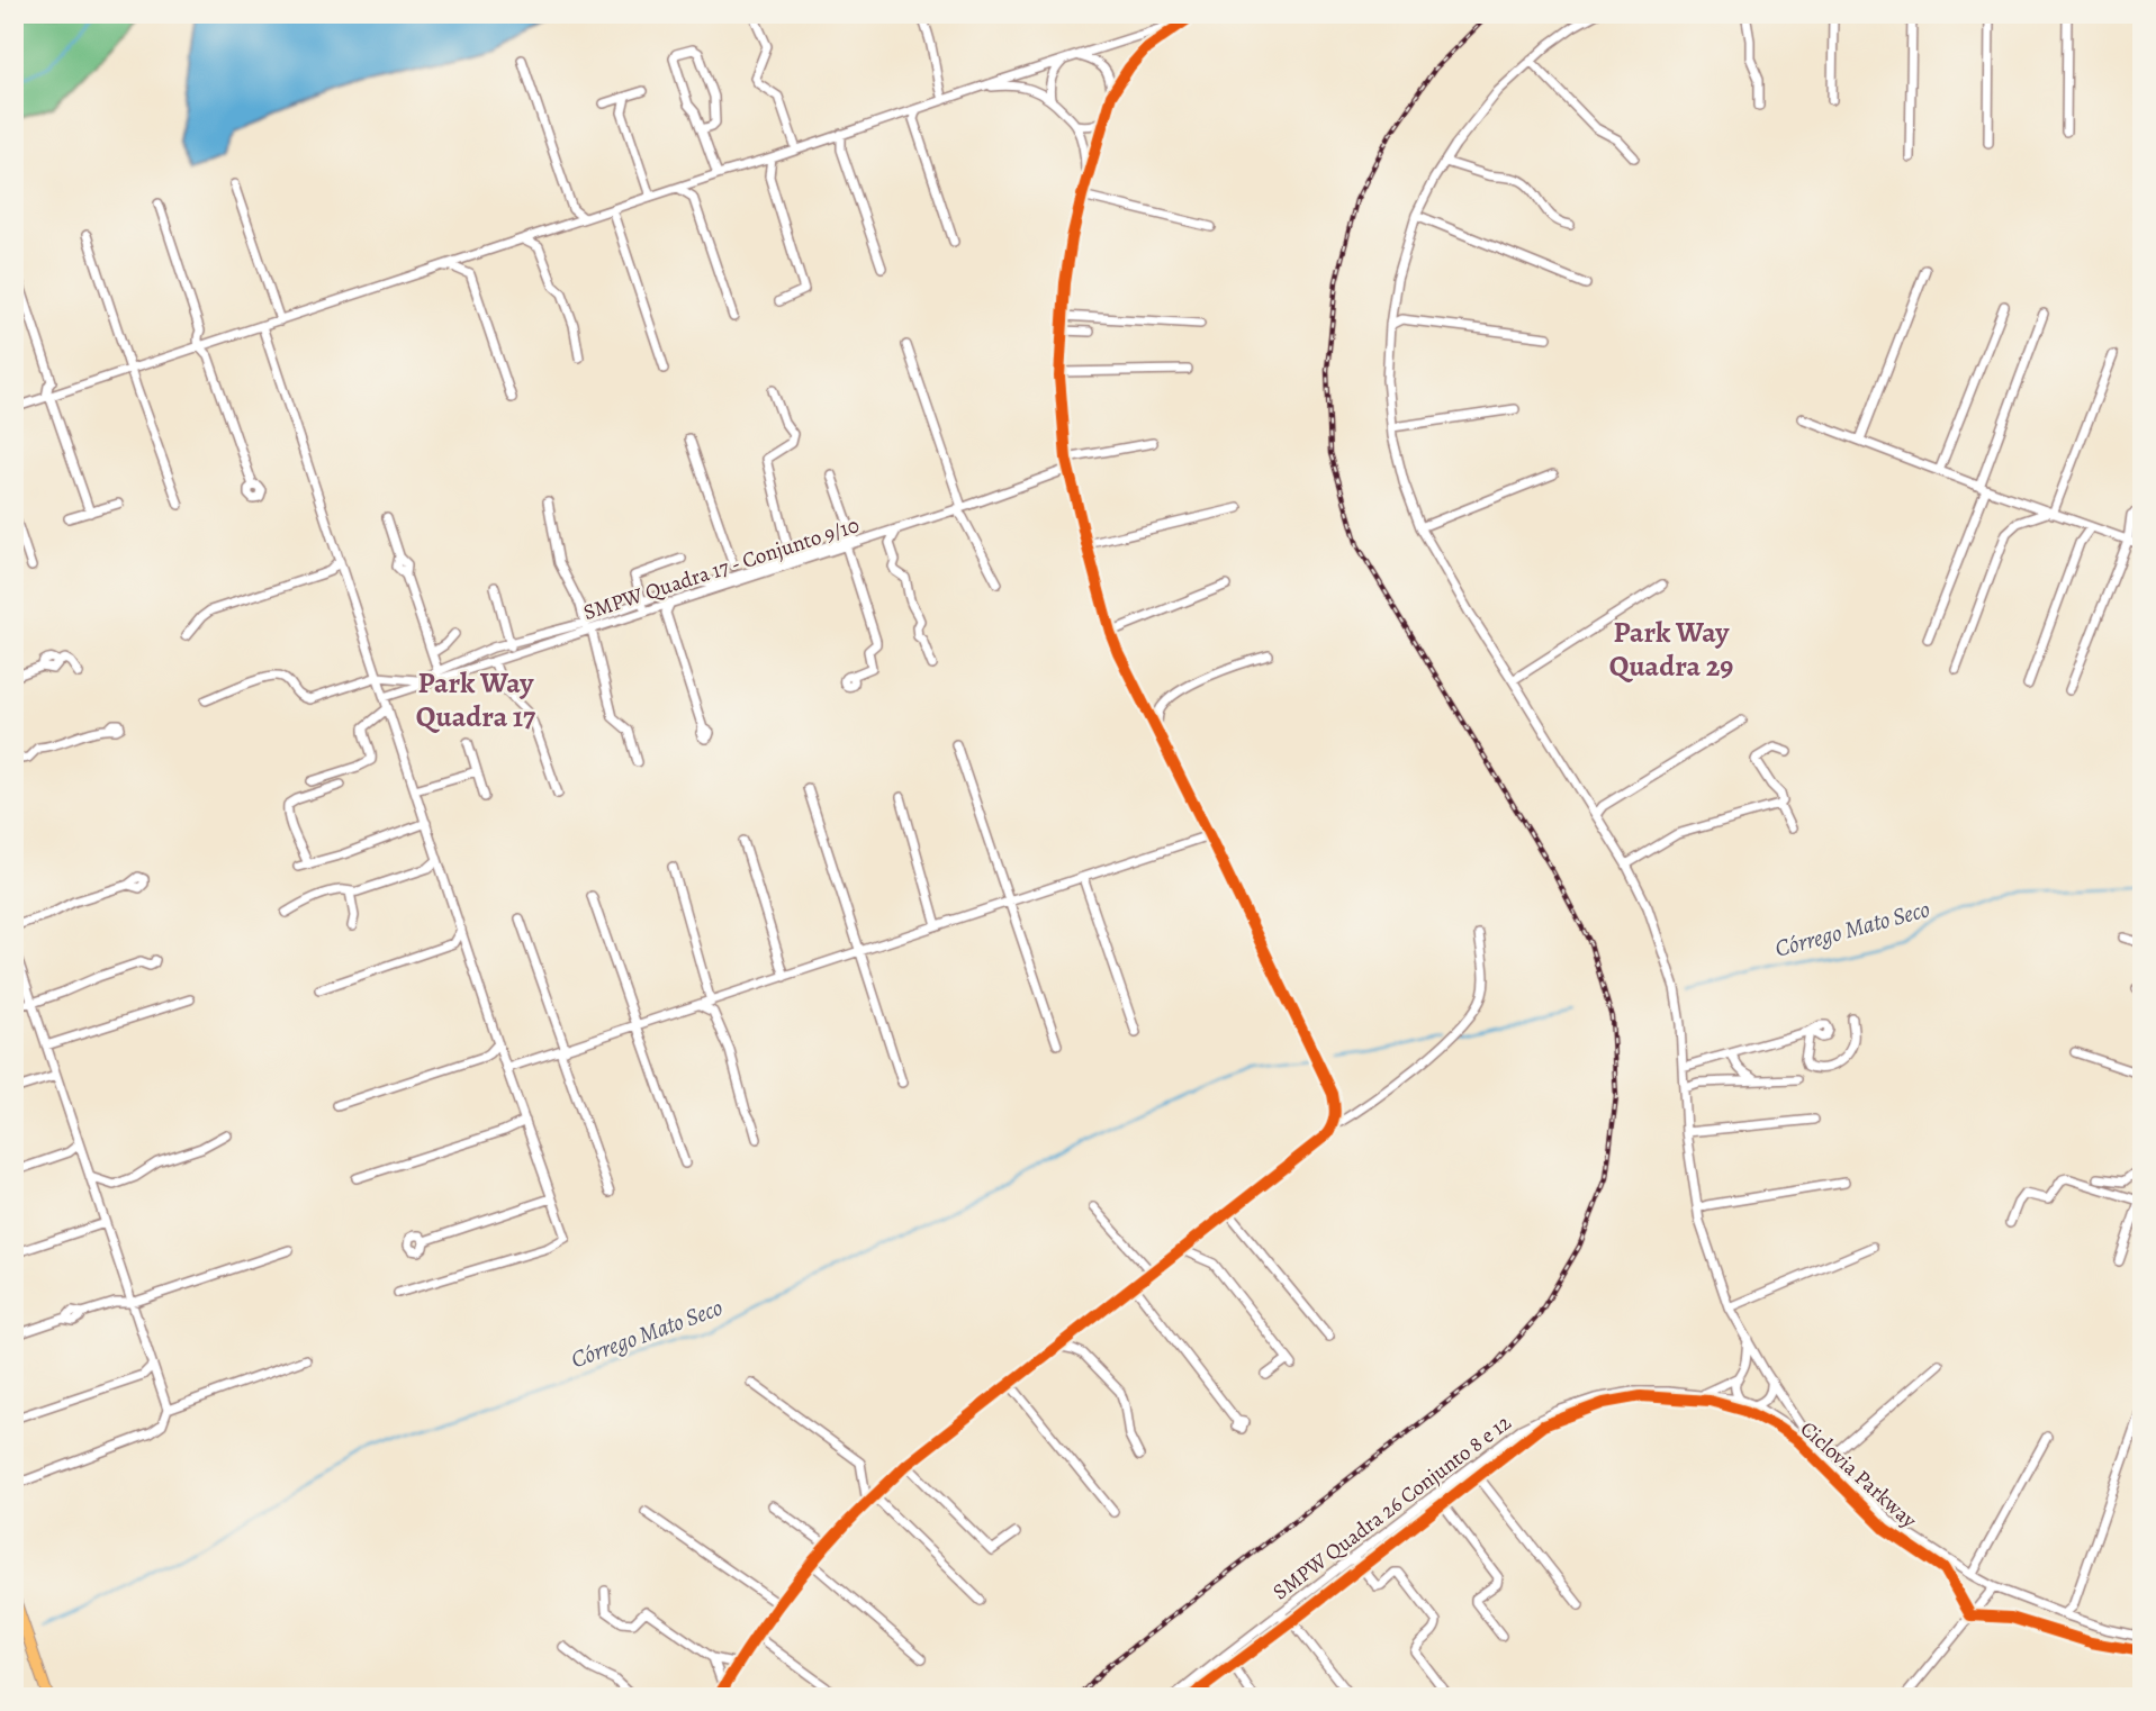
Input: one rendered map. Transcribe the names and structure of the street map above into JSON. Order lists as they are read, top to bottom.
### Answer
{
  "streets": {
    "street": ["SMPW Quadra 17 - Conjunto 9/10", "SMPW Quadra 26 Conjunto 8 e 12"],
    "cycle path": ["Ciclovia Parkway"]
  },
  "districts": ["Park Way Quadra 29", "Park Way Quadra 17"],
  "water": ["Córrego Mato Seco"]
}
